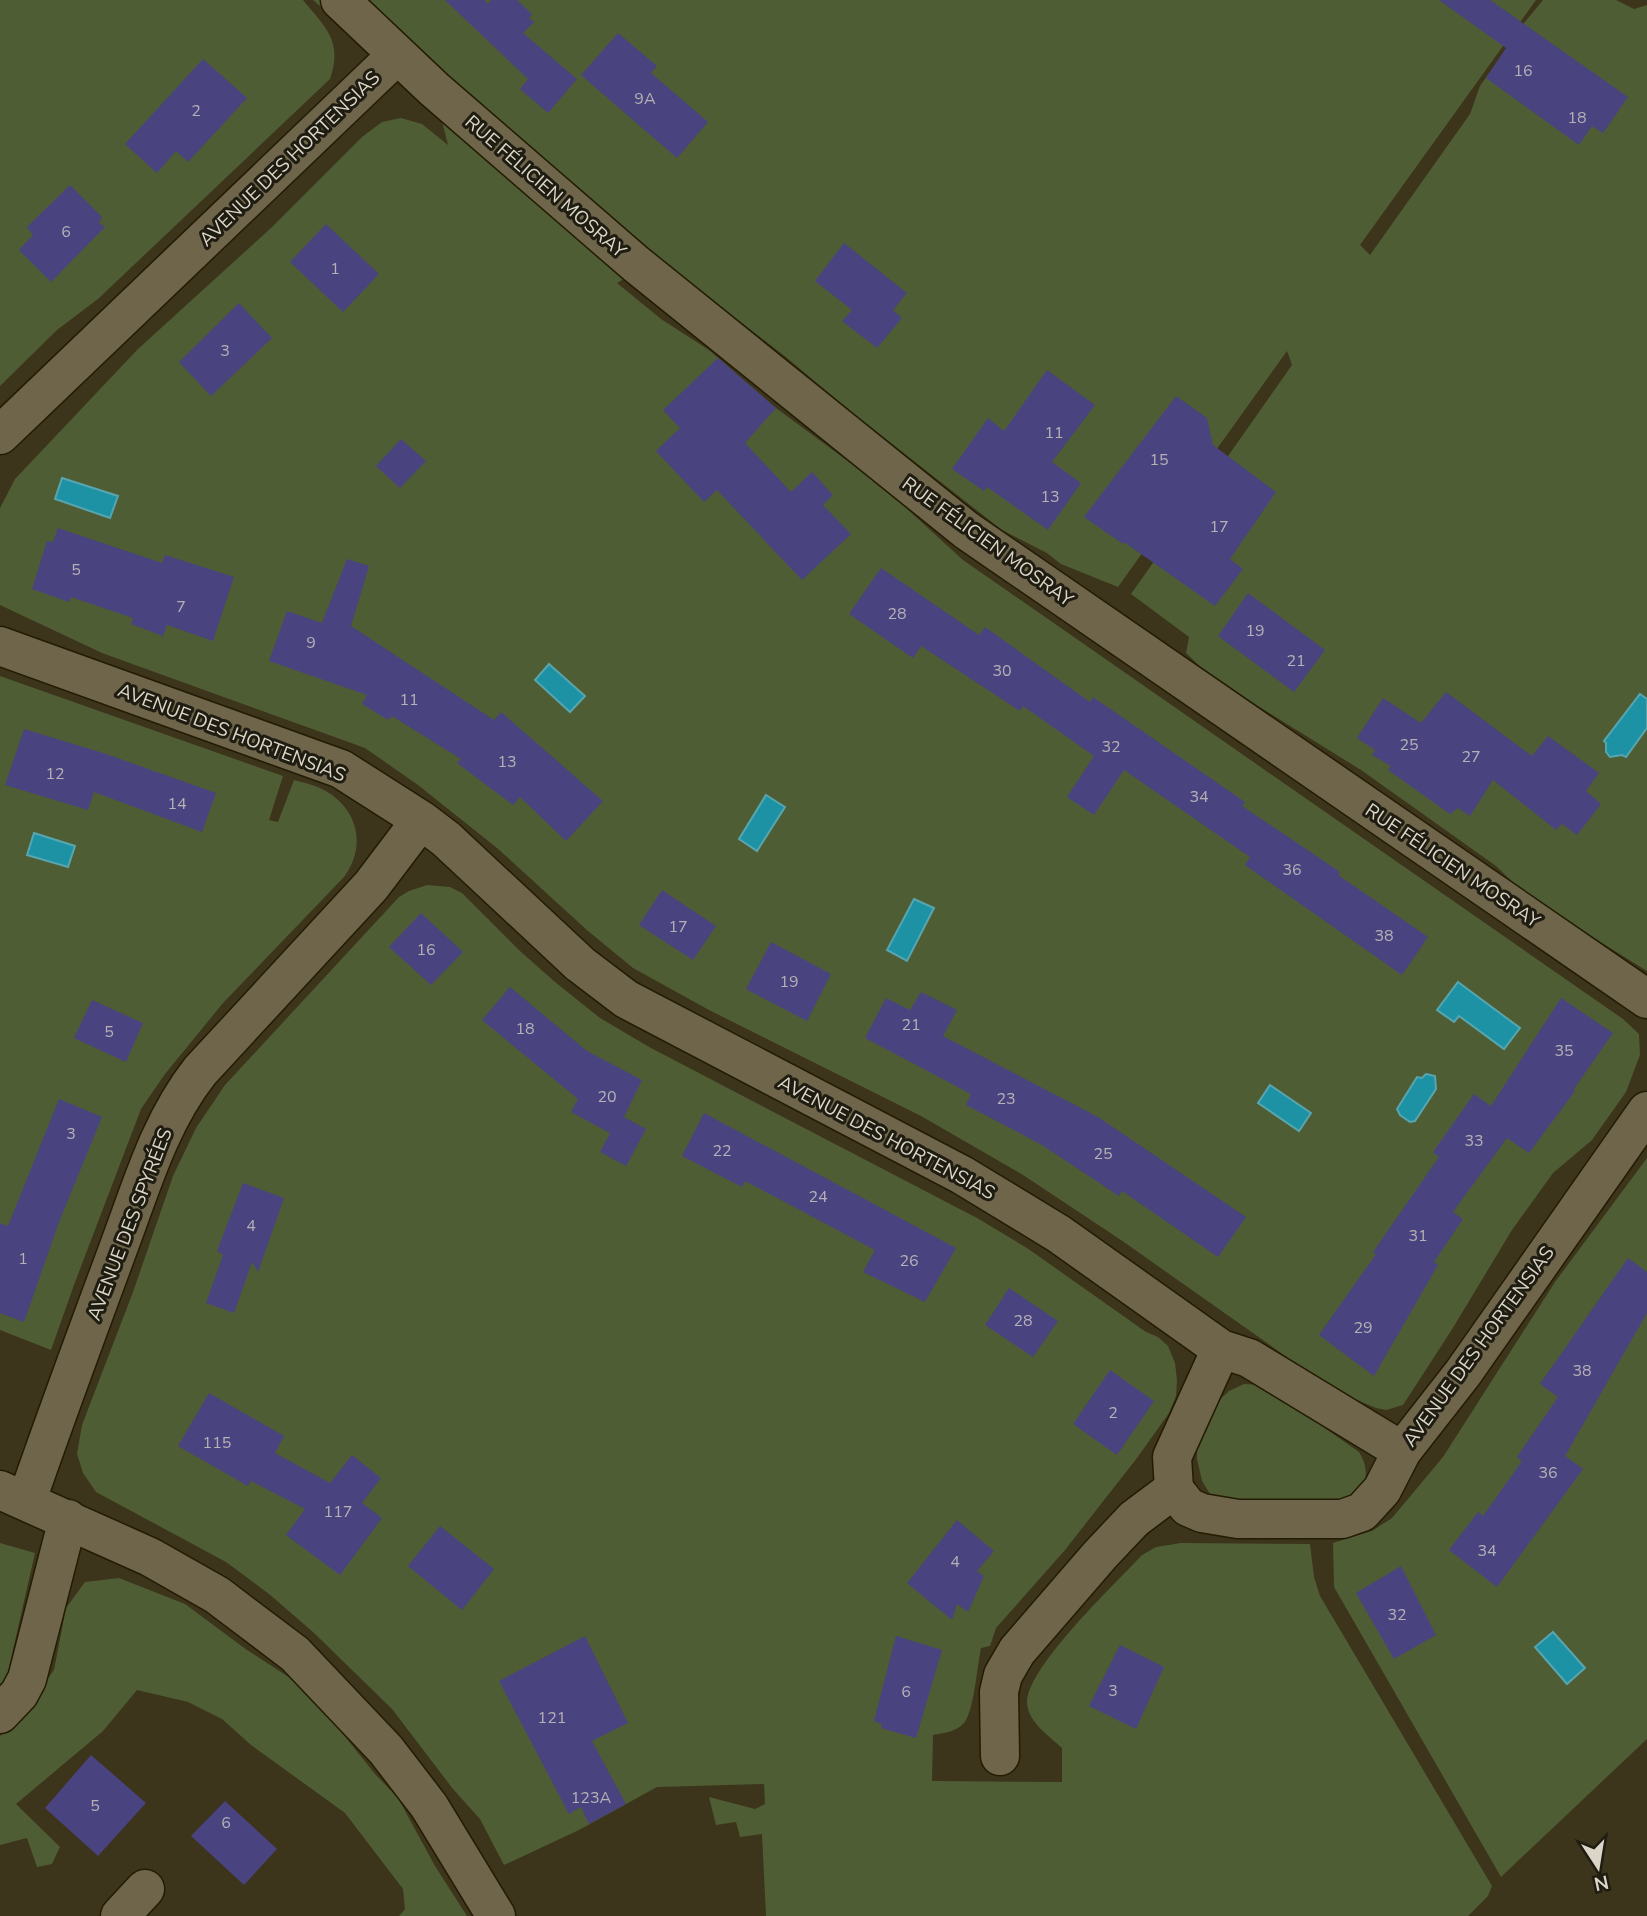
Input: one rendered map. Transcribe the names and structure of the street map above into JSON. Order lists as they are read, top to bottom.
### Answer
{
  "streets": {
    "street": ["AVENUE DES HORTENSIAS", "RUE FÉLICIEN MOSRAY", "AVENUE DES SPYRÉES"]
  },
  "crossings": [
    ["AVENUE DES HORTENSIAS", "RUE FÉLICIEN MOSRAY"],
    ["AVENUE DES HORTENSIAS", "AVENUE DES SPYRÉES"]
  ],
  "house_numbers": [
    "16",
    "9A",
    "2",
    "18",
    "6",
    "1",
    "3",
    "11",
    "15",
    "13",
    "17",
    "5",
    "7",
    "28",
    "19",
    "9",
    "21",
    "30",
    "11",
    "25",
    "32",
    "27",
    "13",
    "12",
    "34",
    "14",
    "36",
    "17",
    "38",
    "16",
    "19",
    "21",
    "18",
    "5",
    "35",
    "20",
    "23",
    "3",
    "33",
    "22",
    "25",
    "24",
    "4",
    "31",
    "1",
    "26",
    "28",
    "29",
    "38",
    "2",
    "115",
    "36",
    "117",
    "34",
    "4",
    "32",
    "3",
    "6",
    "121",
    "123A",
    "5",
    "6"
  ],
  "north": "bottom"
}
